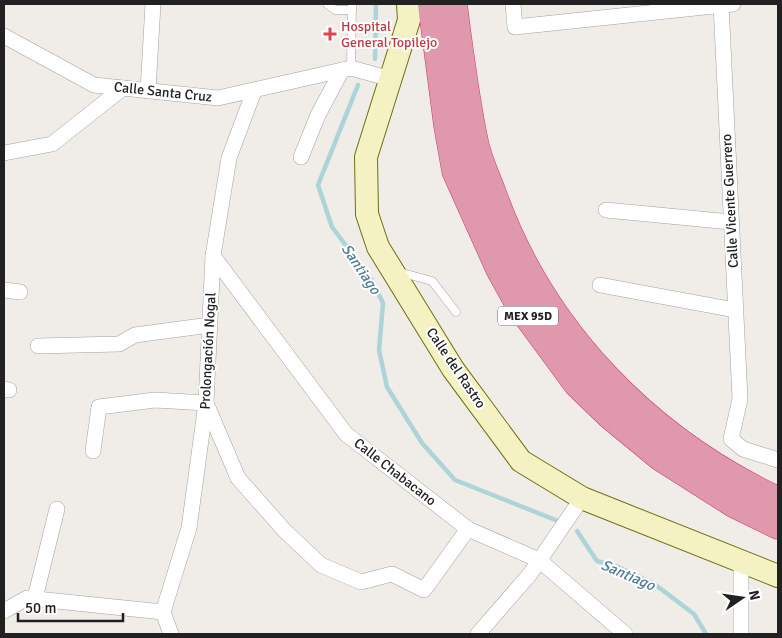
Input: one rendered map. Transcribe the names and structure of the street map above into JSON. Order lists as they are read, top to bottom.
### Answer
{
  "streets": {
    "highway": ["MEX 95D"],
    "main road": ["Calle del Rastro"],
    "street": [
      "Calle Santa Cruz",
      "Calle Vicente Guerrero",
      "Prolongación Nogal",
      "Calle Chabacano"
    ]
  },
  "crossings": [
    ["Calle Santa Cruz", "Prolongación Nogal"],
    ["Calle Santa Cruz", "Calle del Rastro"],
    ["Prolongación Nogal", "Calle Chabacano"]
  ],
  "water": ["Santiago"],
  "places": {
    "health": ["Hospital General Topilejo"]
  },
  "scale_bar": "50 m",
  "north": "right"
}
